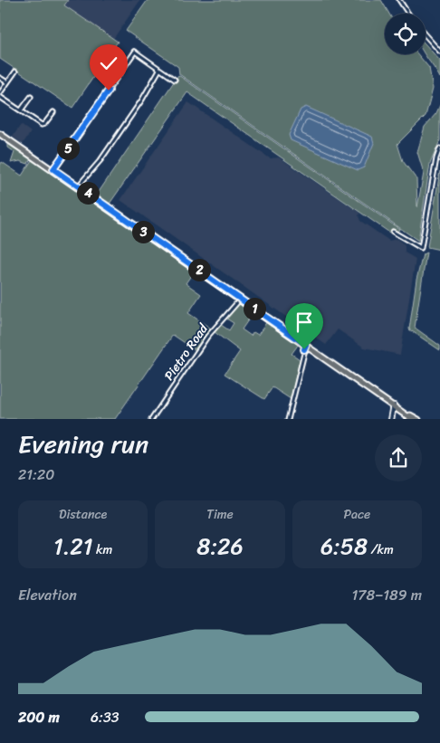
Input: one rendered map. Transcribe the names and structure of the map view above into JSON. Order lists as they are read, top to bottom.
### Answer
{
  "streets": {
    "street": ["Pietro Road"]
  },
  "page": {
    "pins": [
      "5",
      "4",
      "3",
      "2",
      "1"
    ],
    "heading": ["Evening run", "21:20"],
    "stats": [
      ["Distance", "1.21 km"],
      ["Time", "8:26"],
      ["Pace", "6:58 /km"]
    ],
    "chart": ["Elevation", "178–189 m"],
    "list": [
      {
        "name": "200 m",
        "note": "6:33"
      }
    ]
  }
}
